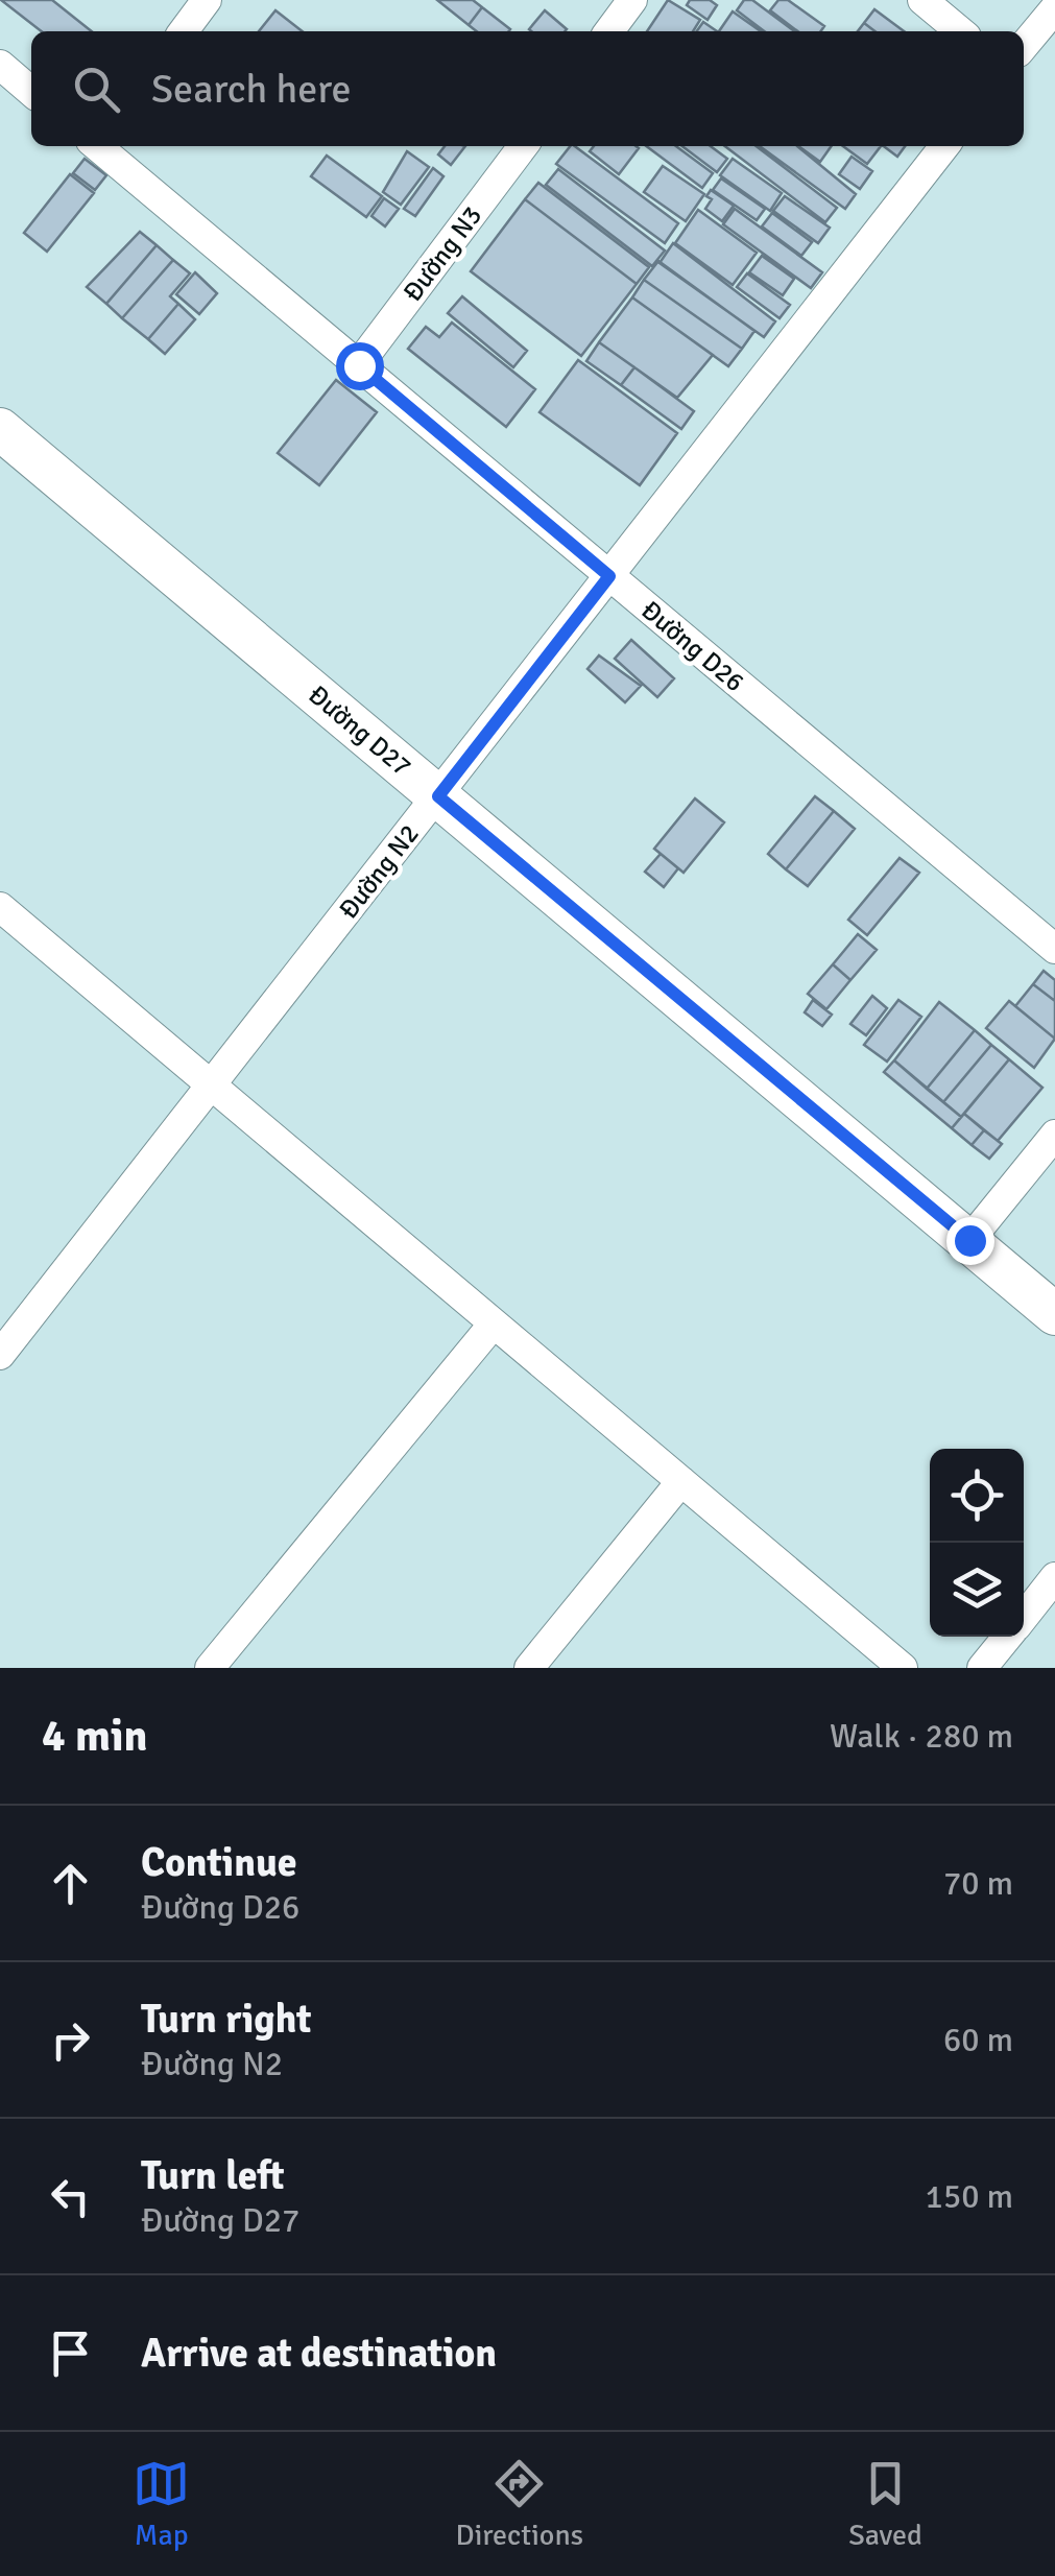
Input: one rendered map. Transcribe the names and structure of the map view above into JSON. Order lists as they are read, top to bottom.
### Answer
{
  "streets": {
    "street": [
      "Đường N3",
      "Đường D26",
      "Đường D27",
      "Đường N2"
    ]
  },
  "crossings": [
    ["Đường N3", "Đường D26"],
    ["Đường D26", "Đường N2"],
    ["Đường D27", "Đường N2"]
  ],
  "page": {
    "search": "Search here",
    "heading": ["4 min", "Walk · 280 m"],
    "list": [
      ["Continue", "Đường D26", "70 m"],
      ["Turn right", "Đường N2", "60 m"],
      ["Turn left", "Đường D27", "150 m"],
      "Arrive at destination"
    ],
    "nav": ["Map", "Directions", "Saved"]
  }
}
